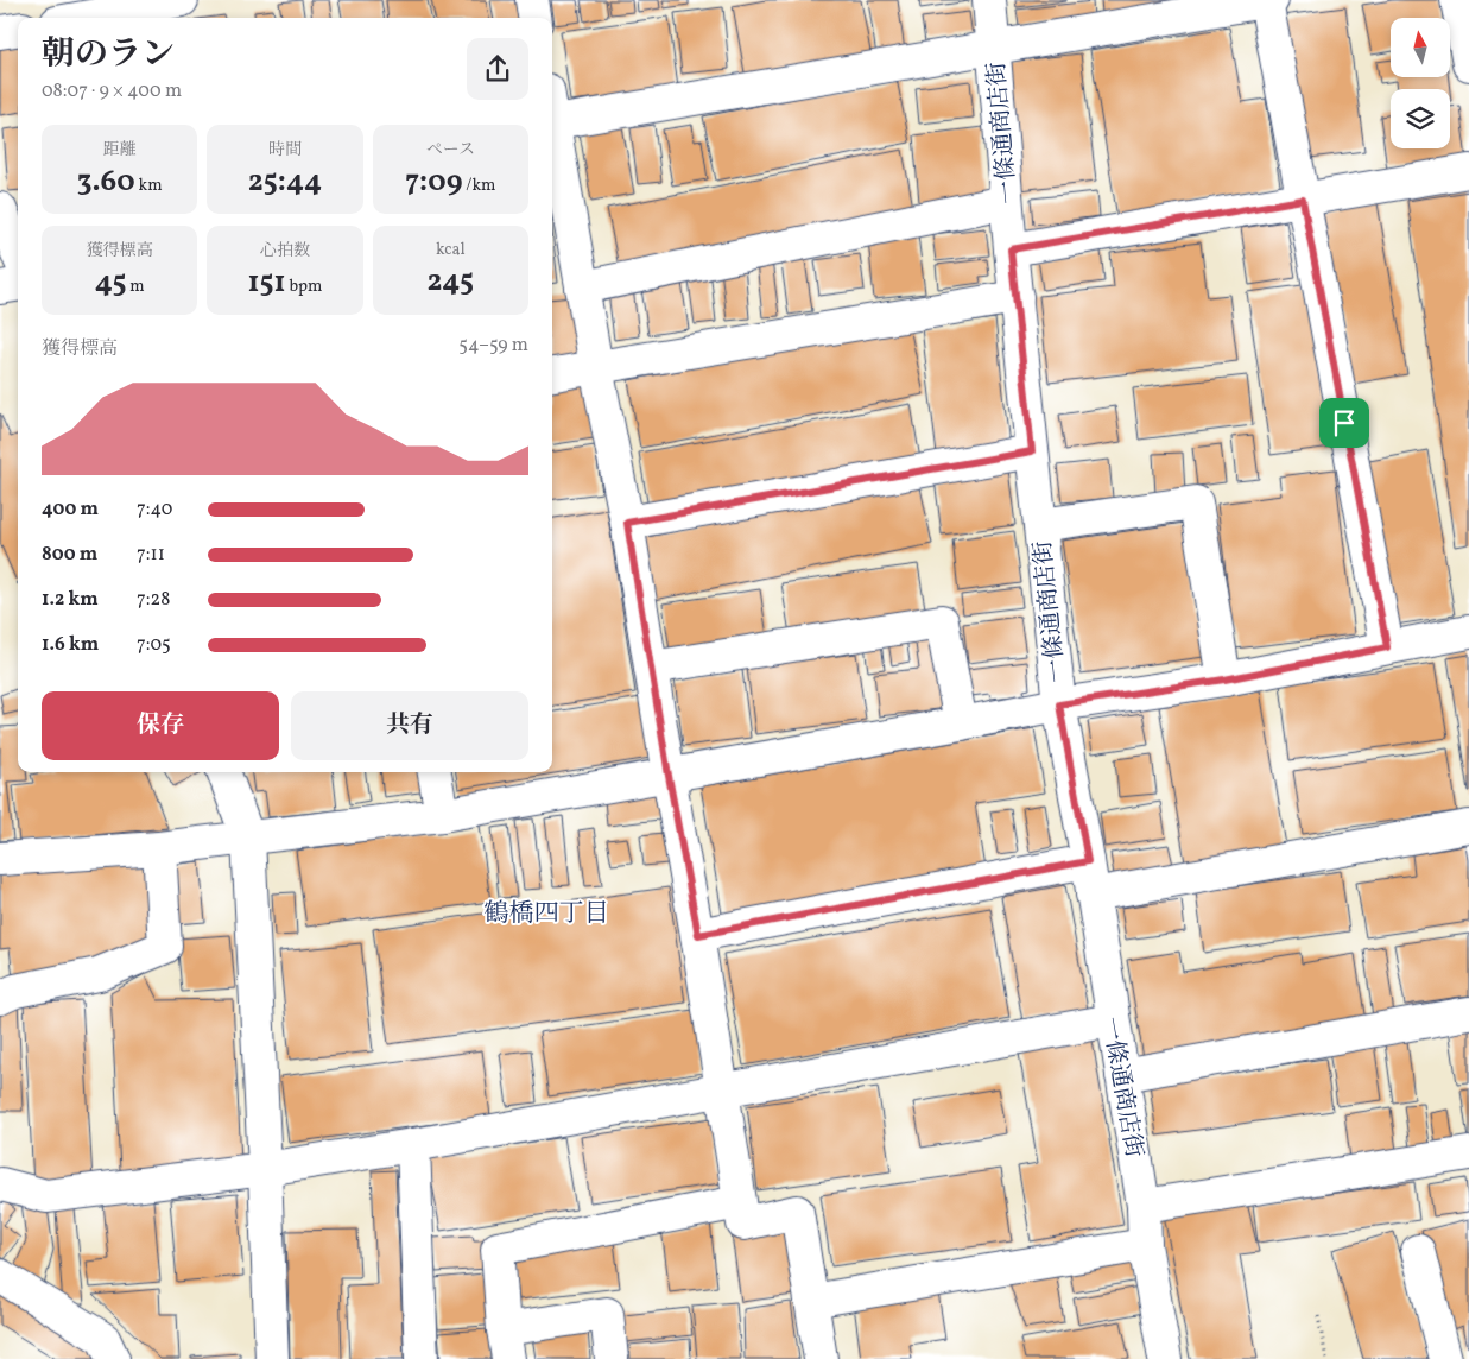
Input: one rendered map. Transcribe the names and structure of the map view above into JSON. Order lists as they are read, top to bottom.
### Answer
{
  "streets": {
    "street": ["一條通商店街"]
  },
  "districts": ["鶴橋四丁目"],
  "north": "top",
  "page": {
    "heading": ["朝のラン", "08:07 · 9 × 400 m"],
    "stats": [
      ["距離", "3.60 km"],
      ["時間", "25:44"],
      ["ペース", "7:09 /km"],
      ["獲得標高", "45 m"],
      ["心拍数", "151 bpm"],
      ["kcal", "245"]
    ],
    "chart": ["獲得標高", "54–59 m"],
    "list": [
      {
        "name": "400 m",
        "note": "7:40"
      },
      {
        "name": "800 m",
        "note": "7:11"
      },
      {
        "name": "1.2 km",
        "note": "7:28"
      },
      {
        "name": "1.6 km",
        "note": "7:05"
      }
    ],
    "buttons": ["保存", "共有"]
  }
}
